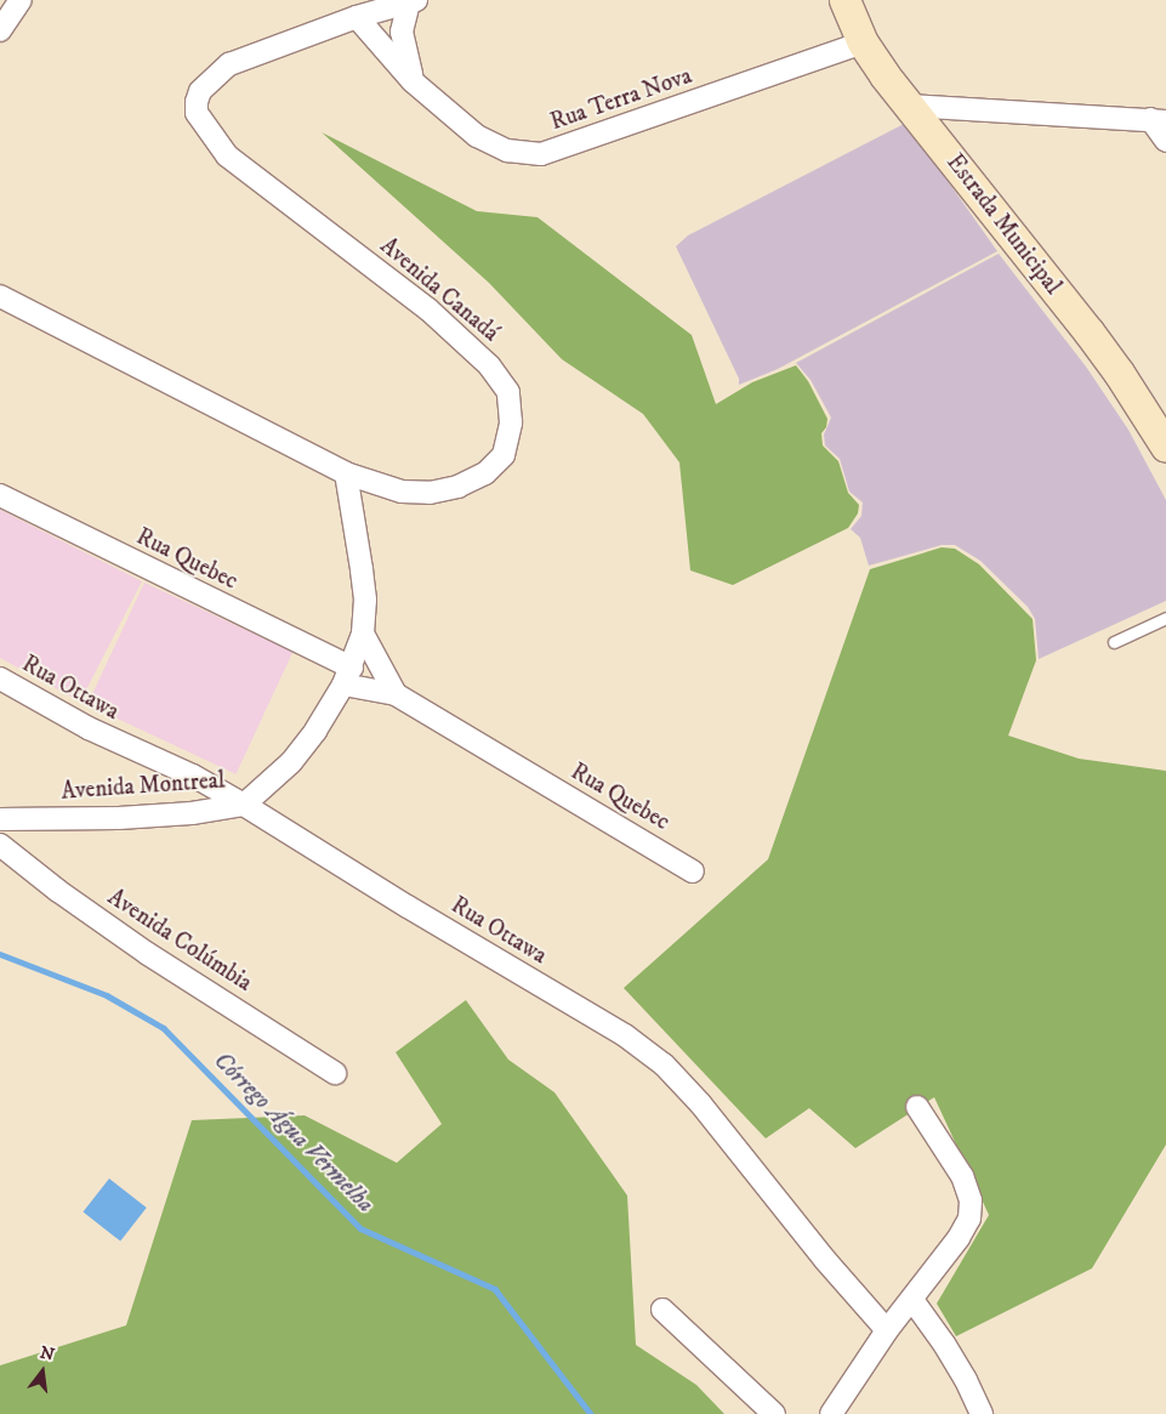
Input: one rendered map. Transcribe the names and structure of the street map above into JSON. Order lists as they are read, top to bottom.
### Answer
{
  "streets": {
    "main road": ["Estrada Municipal"],
    "street": [
      "Rua Terra Nova",
      "Avenida Canadá",
      "Rua Quebec",
      "Rua Ottawa",
      "Avenida Montreal",
      "Avenida Colúmbia"
    ]
  },
  "crossings": [
    ["Rua Terra Nova", "Estrada Municipal"],
    ["Rua Terra Nova", "Avenida Canadá"],
    ["Avenida Canadá", "Avenida Montreal"],
    ["Rua Quebec", "Avenida Montreal"],
    ["Rua Ottawa", "Avenida Montreal"]
  ],
  "water": ["Córrego Água Vermelha"],
  "north": "top"
}
